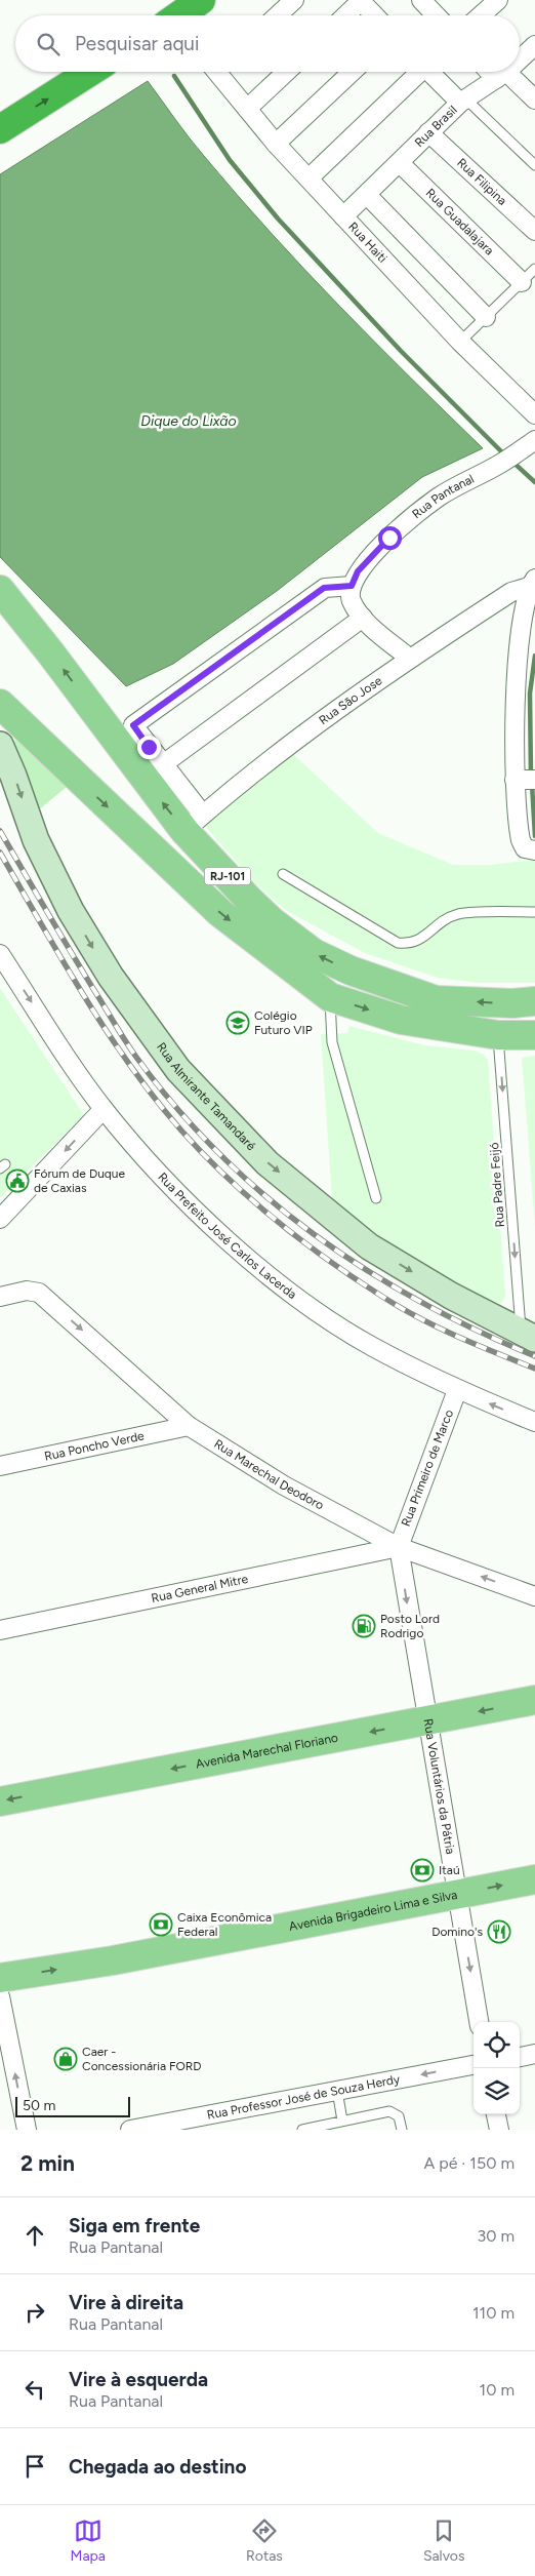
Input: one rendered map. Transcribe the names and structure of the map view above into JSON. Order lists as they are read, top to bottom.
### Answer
{
  "streets": {
    "main road": [
      "RJ-101",
      "Rua Almirante Tamandaré",
      "Avenida Marechal Floriano",
      "Avenida Brigadeiro Lima e Silva"
    ],
    "street": [
      "Rua Brasil",
      "Rua Filipina",
      "Rua Guadalajara",
      "Rua Haiti",
      "Rua Pantanal",
      "Rua Sāo Jose",
      "Rua Prefeito José Carlos Lacerda",
      "Rua Poncho Verde",
      "Rua Primeiro de Marco",
      "Rua Marechal Deodoro",
      "Rua General Mitre",
      "Rua Voluntários da Pátria",
      "Rua Professor José de Souza Herdy"
    ],
    "lane": ["Rua Padre Feijó"]
  },
  "crossings": [
    ["Rua Brasil", "Rua Filipina"],
    ["Rua Brasil", "Rua Guadalajara"],
    ["Rua Brasil", "Rua Haiti"],
    ["Rua Sāo Jose", "RJ-101"],
    ["RJ-101", "Rua Padre Feijó"],
    ["Rua Almirante Tamandaré", "Rua Padre Feijó"],
    ["Rua Prefeito José Carlos Lacerda", "Rua Primeiro de Marco"],
    ["Rua Poncho Verde", "Rua Marechal Deodoro"],
    ["Rua Primeiro de Marco", "Rua Marechal Deodoro"],
    ["Rua Primeiro de Marco", "Rua General Mitre"],
    ["Rua Primeiro de Marco", "Rua Voluntários da Pátria"],
    ["Rua Marechal Deodoro", "Rua General Mitre"],
    ["Rua Marechal Deodoro", "Rua Voluntários da Pátria"],
    ["Rua General Mitre", "Rua Voluntários da Pátria"],
    ["Avenida Marechal Floriano", "Rua Voluntários da Pátria"],
    ["Rua Voluntários da Pátria", "Avenida Brigadeiro Lima e Silva"]
  ],
  "one_way": [
    "Rua Padre Feijó",
    "Avenida Marechal Floriano",
    "Rua Voluntários da Pátria",
    "Avenida Brigadeiro Lima e Silva",
    "Rua Professor José de Souza Herdy"
  ],
  "water": ["Dique do Lixão"],
  "places": {
    "school or university": ["Colégio Futuro VIP"],
    "public building": ["Fórum de Duque de Caxias"],
    "fuel station": ["Posto Lord Rodrigo"],
    "bank": ["Itaú", "Caixa Econômica Federal"],
    "restaurant": ["Domino's"],
    "shop": ["Caer - Concessionária FORD"]
  },
  "scale_bar": "50 m",
  "page": {
    "search": "Pesquisar aqui",
    "scale": "50 m",
    "heading": ["2 min", "A pé · 150 m"],
    "list": [
      ["Siga em frente", "Rua Pantanal", "30 m"],
      ["Vire à direita", "Rua Pantanal", "110 m"],
      ["Vire à esquerda", "Rua Pantanal", "10 m"],
      "Chegada ao destino"
    ],
    "nav": ["Mapa", "Rotas", "Salvos"]
  }
}
